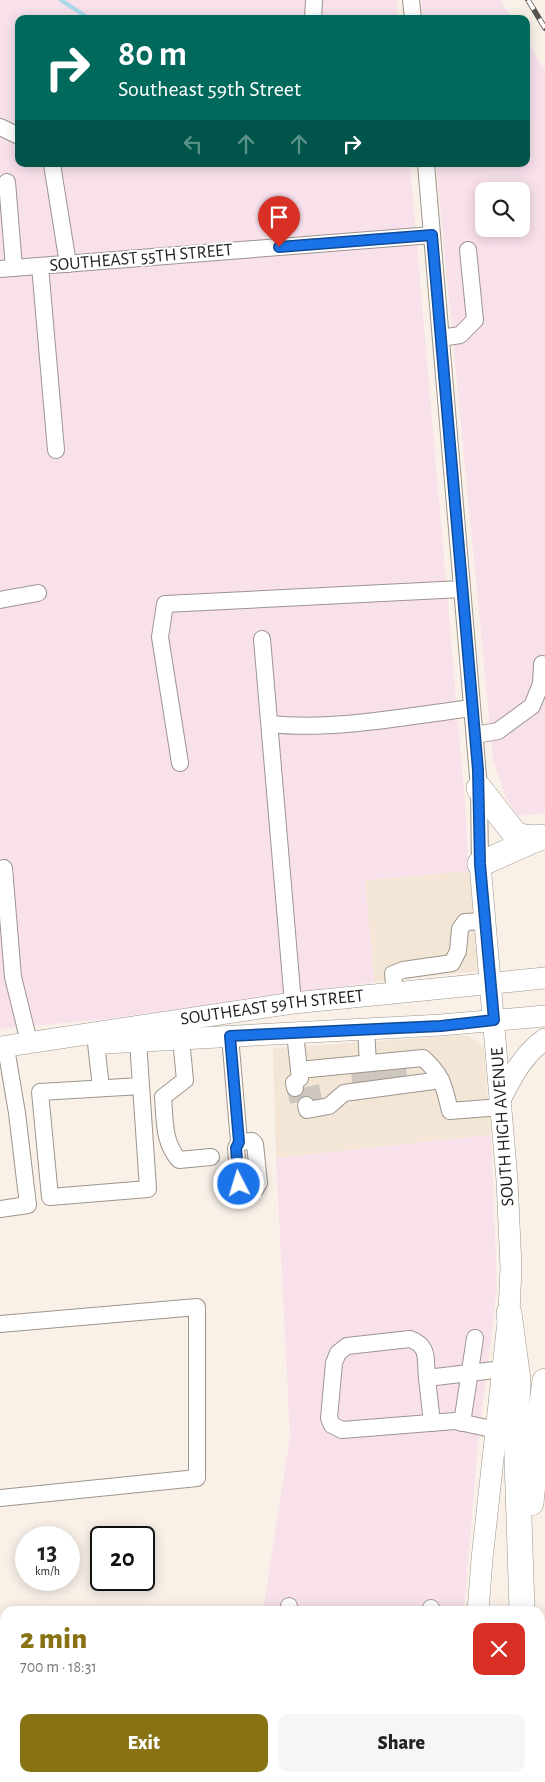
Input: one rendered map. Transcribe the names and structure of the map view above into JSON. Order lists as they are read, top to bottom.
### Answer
{
  "streets": {
    "main road": ["SOUTHEAST 59TH STREET", "SOUTH HIGH AVENUE"],
    "street": ["SOUTHEAST 55TH STREET"]
  },
  "crossings": [
    ["SOUTHEAST 55TH STREET", "SOUTH HIGH AVENUE"],
    ["SOUTHEAST 59TH STREET", "SOUTH HIGH AVENUE"]
  ],
  "page": {
    "turn": ["80 m", "Southeast 59th Street"],
    "speed": "13 km/h",
    "limit": "20",
    "heading": ["2 min", "700 m · 18:31"],
    "buttons": ["Exit", "Share"]
  }
}
